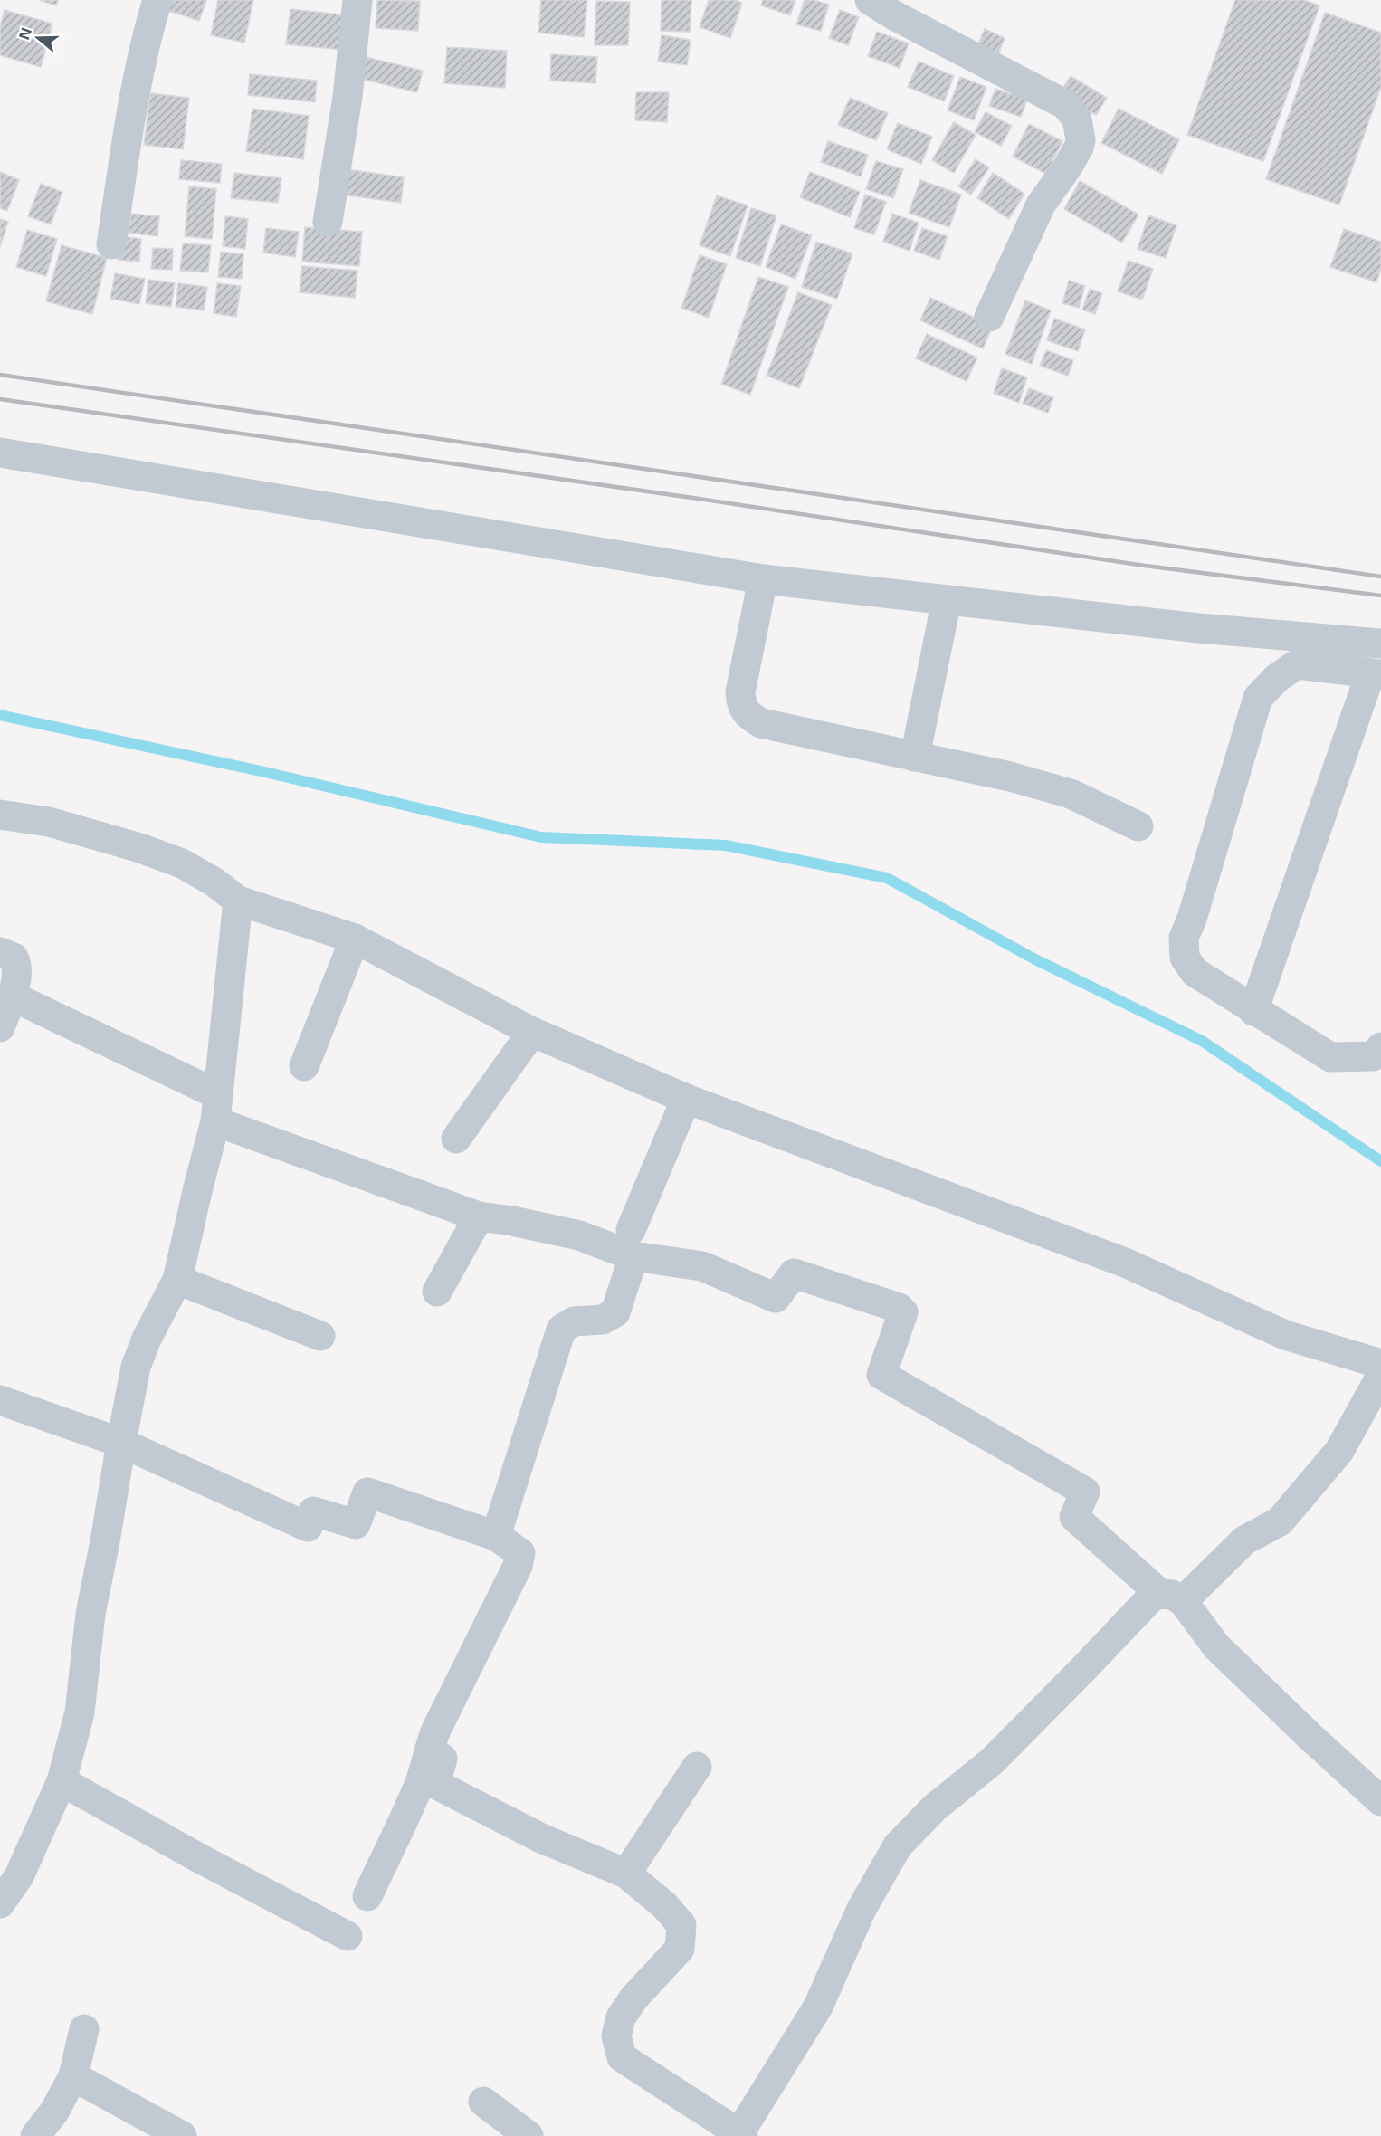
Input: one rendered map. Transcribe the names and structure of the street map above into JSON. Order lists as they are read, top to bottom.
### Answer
{
  "north": "left"
}
